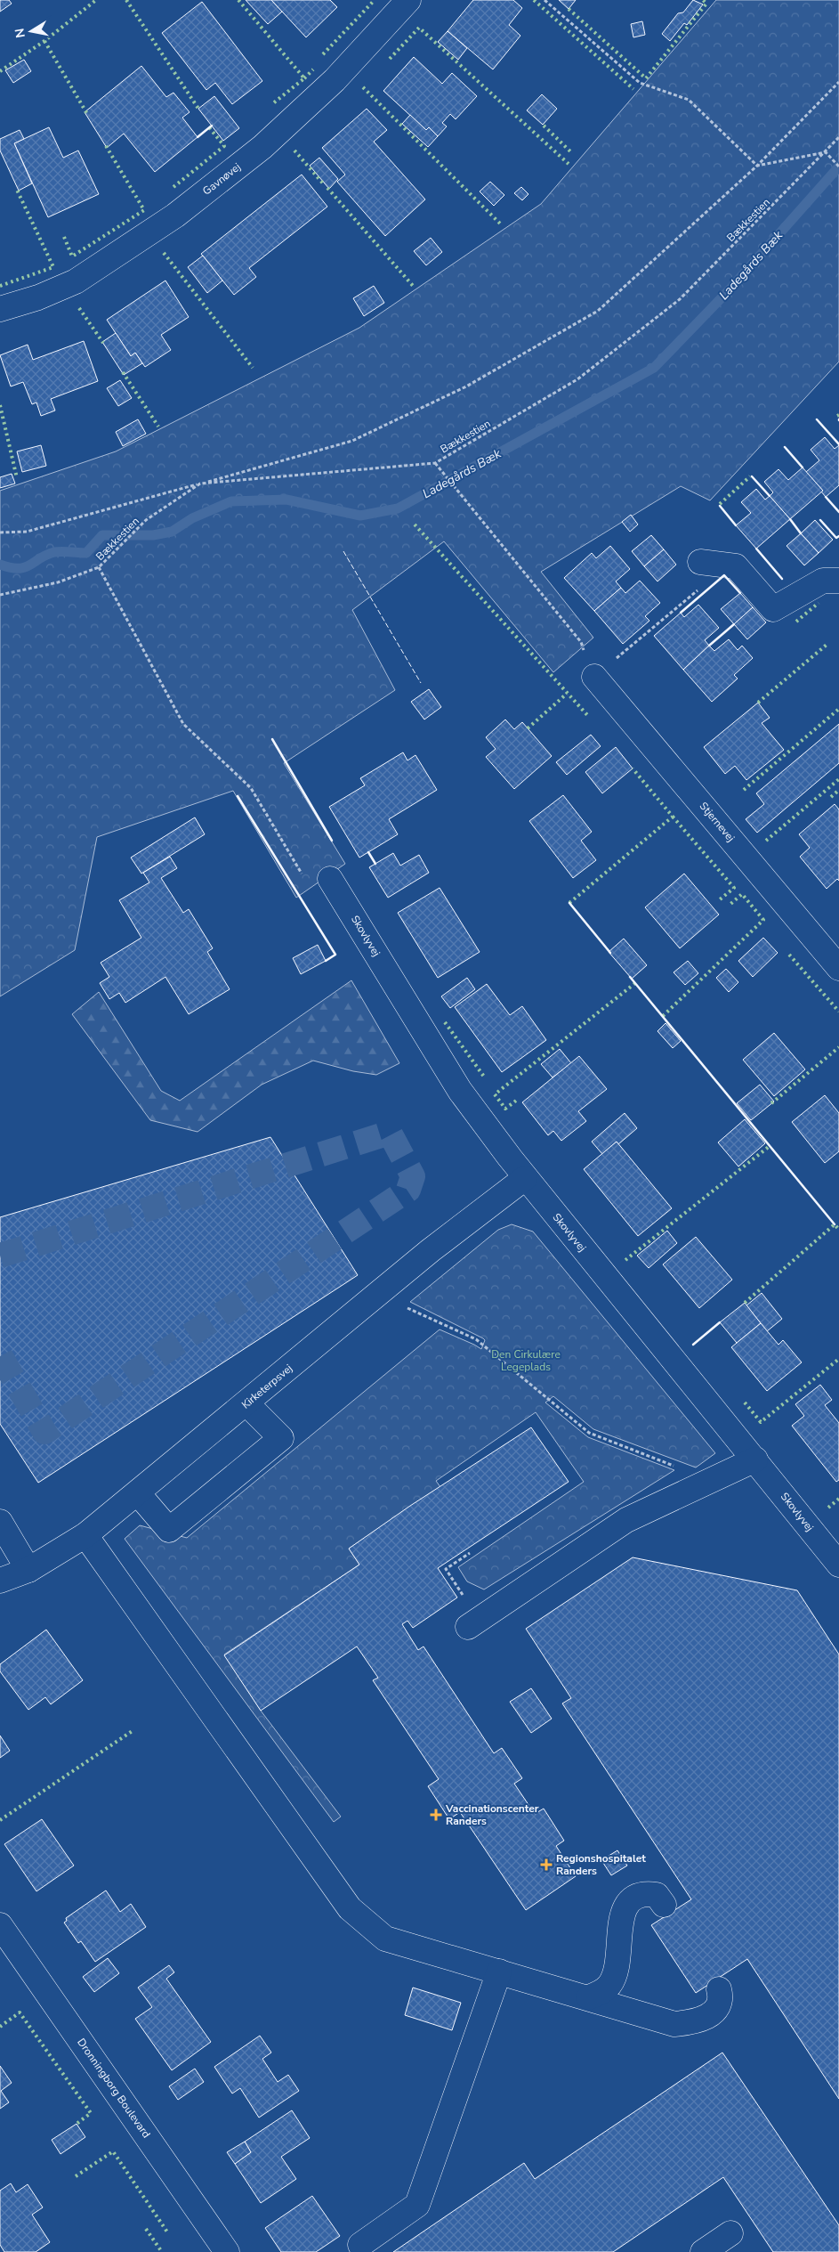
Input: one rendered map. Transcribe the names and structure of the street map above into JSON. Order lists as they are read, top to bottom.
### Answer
{
  "streets": {
    "street": [
      "Gavnøvej",
      "Stjernevej",
      "Skovlyvej",
      "Kirketerpsvej",
      "Dronningborg Boulevard"
    ],
    "path": ["Bækkestien"]
  },
  "crossings": [
    ["Skovlyvej", "Kirketerpsvej"]
  ],
  "water": ["Ladegårds Bæk"],
  "parks": ["Den Cirkulære Legeplads"],
  "places": {
    "health": ["Vaccinationscenter Randers", "Regionshospitalet Randers"]
  },
  "north": "left"
}
